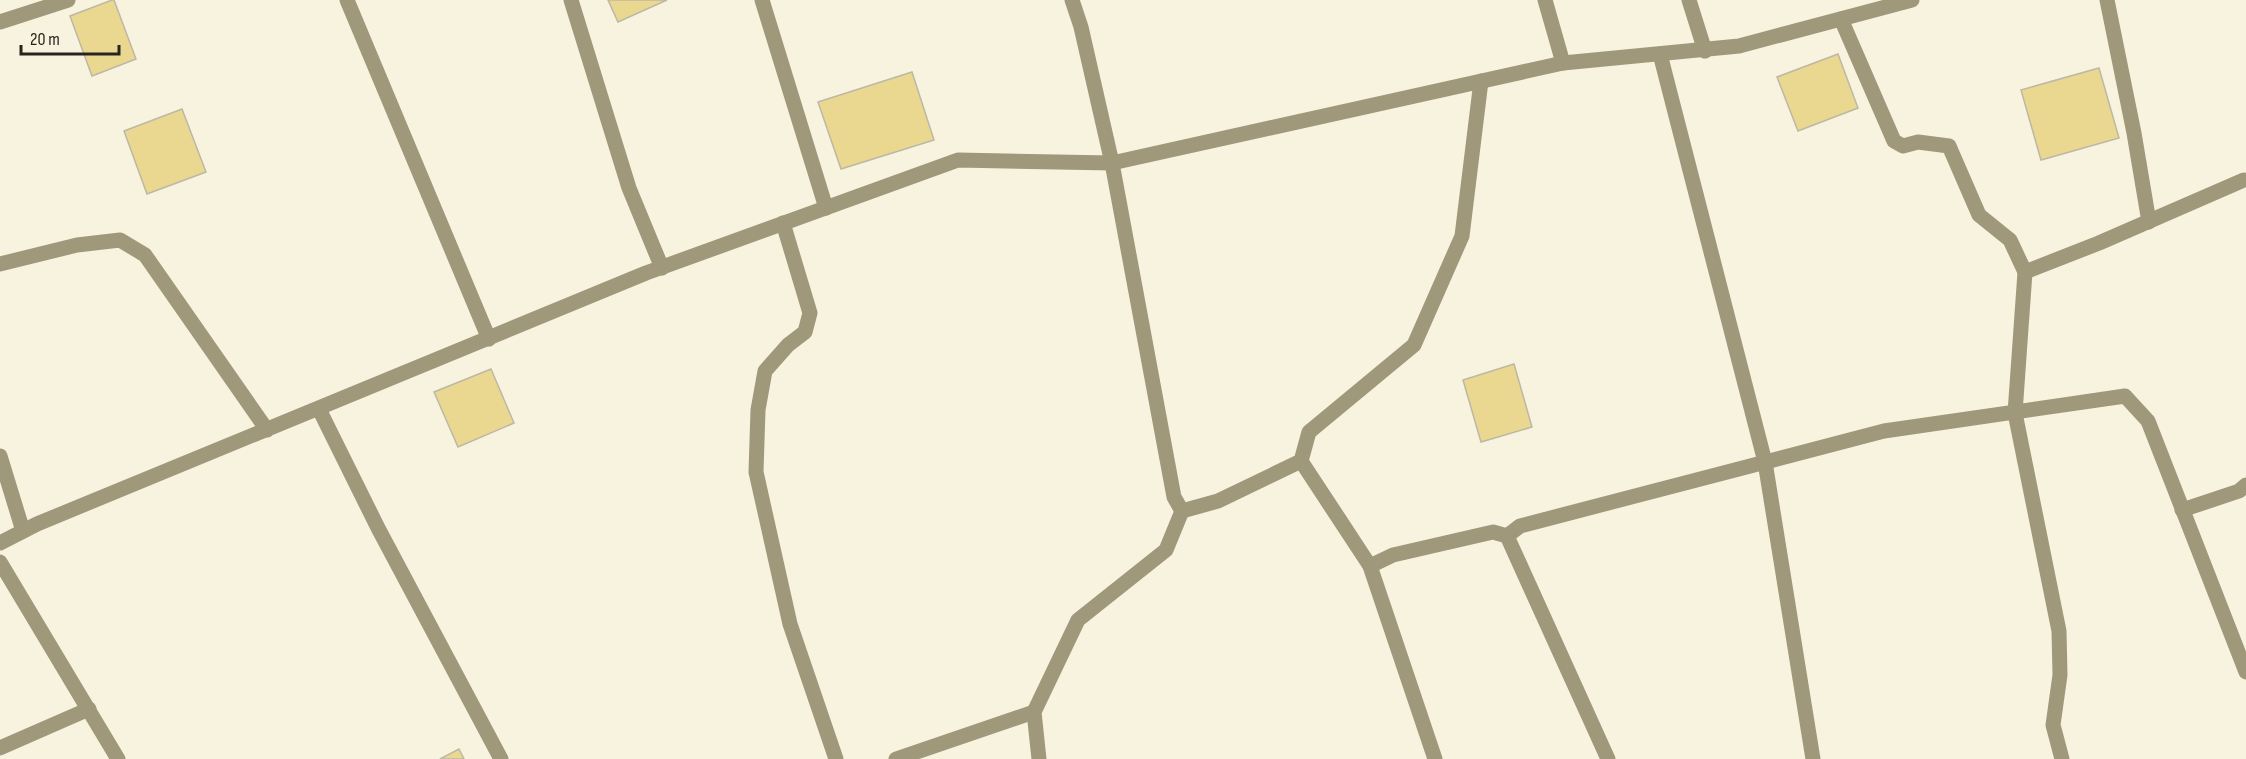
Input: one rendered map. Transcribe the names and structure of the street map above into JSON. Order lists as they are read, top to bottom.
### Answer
{
  "scale_bar": "20 m"
}
